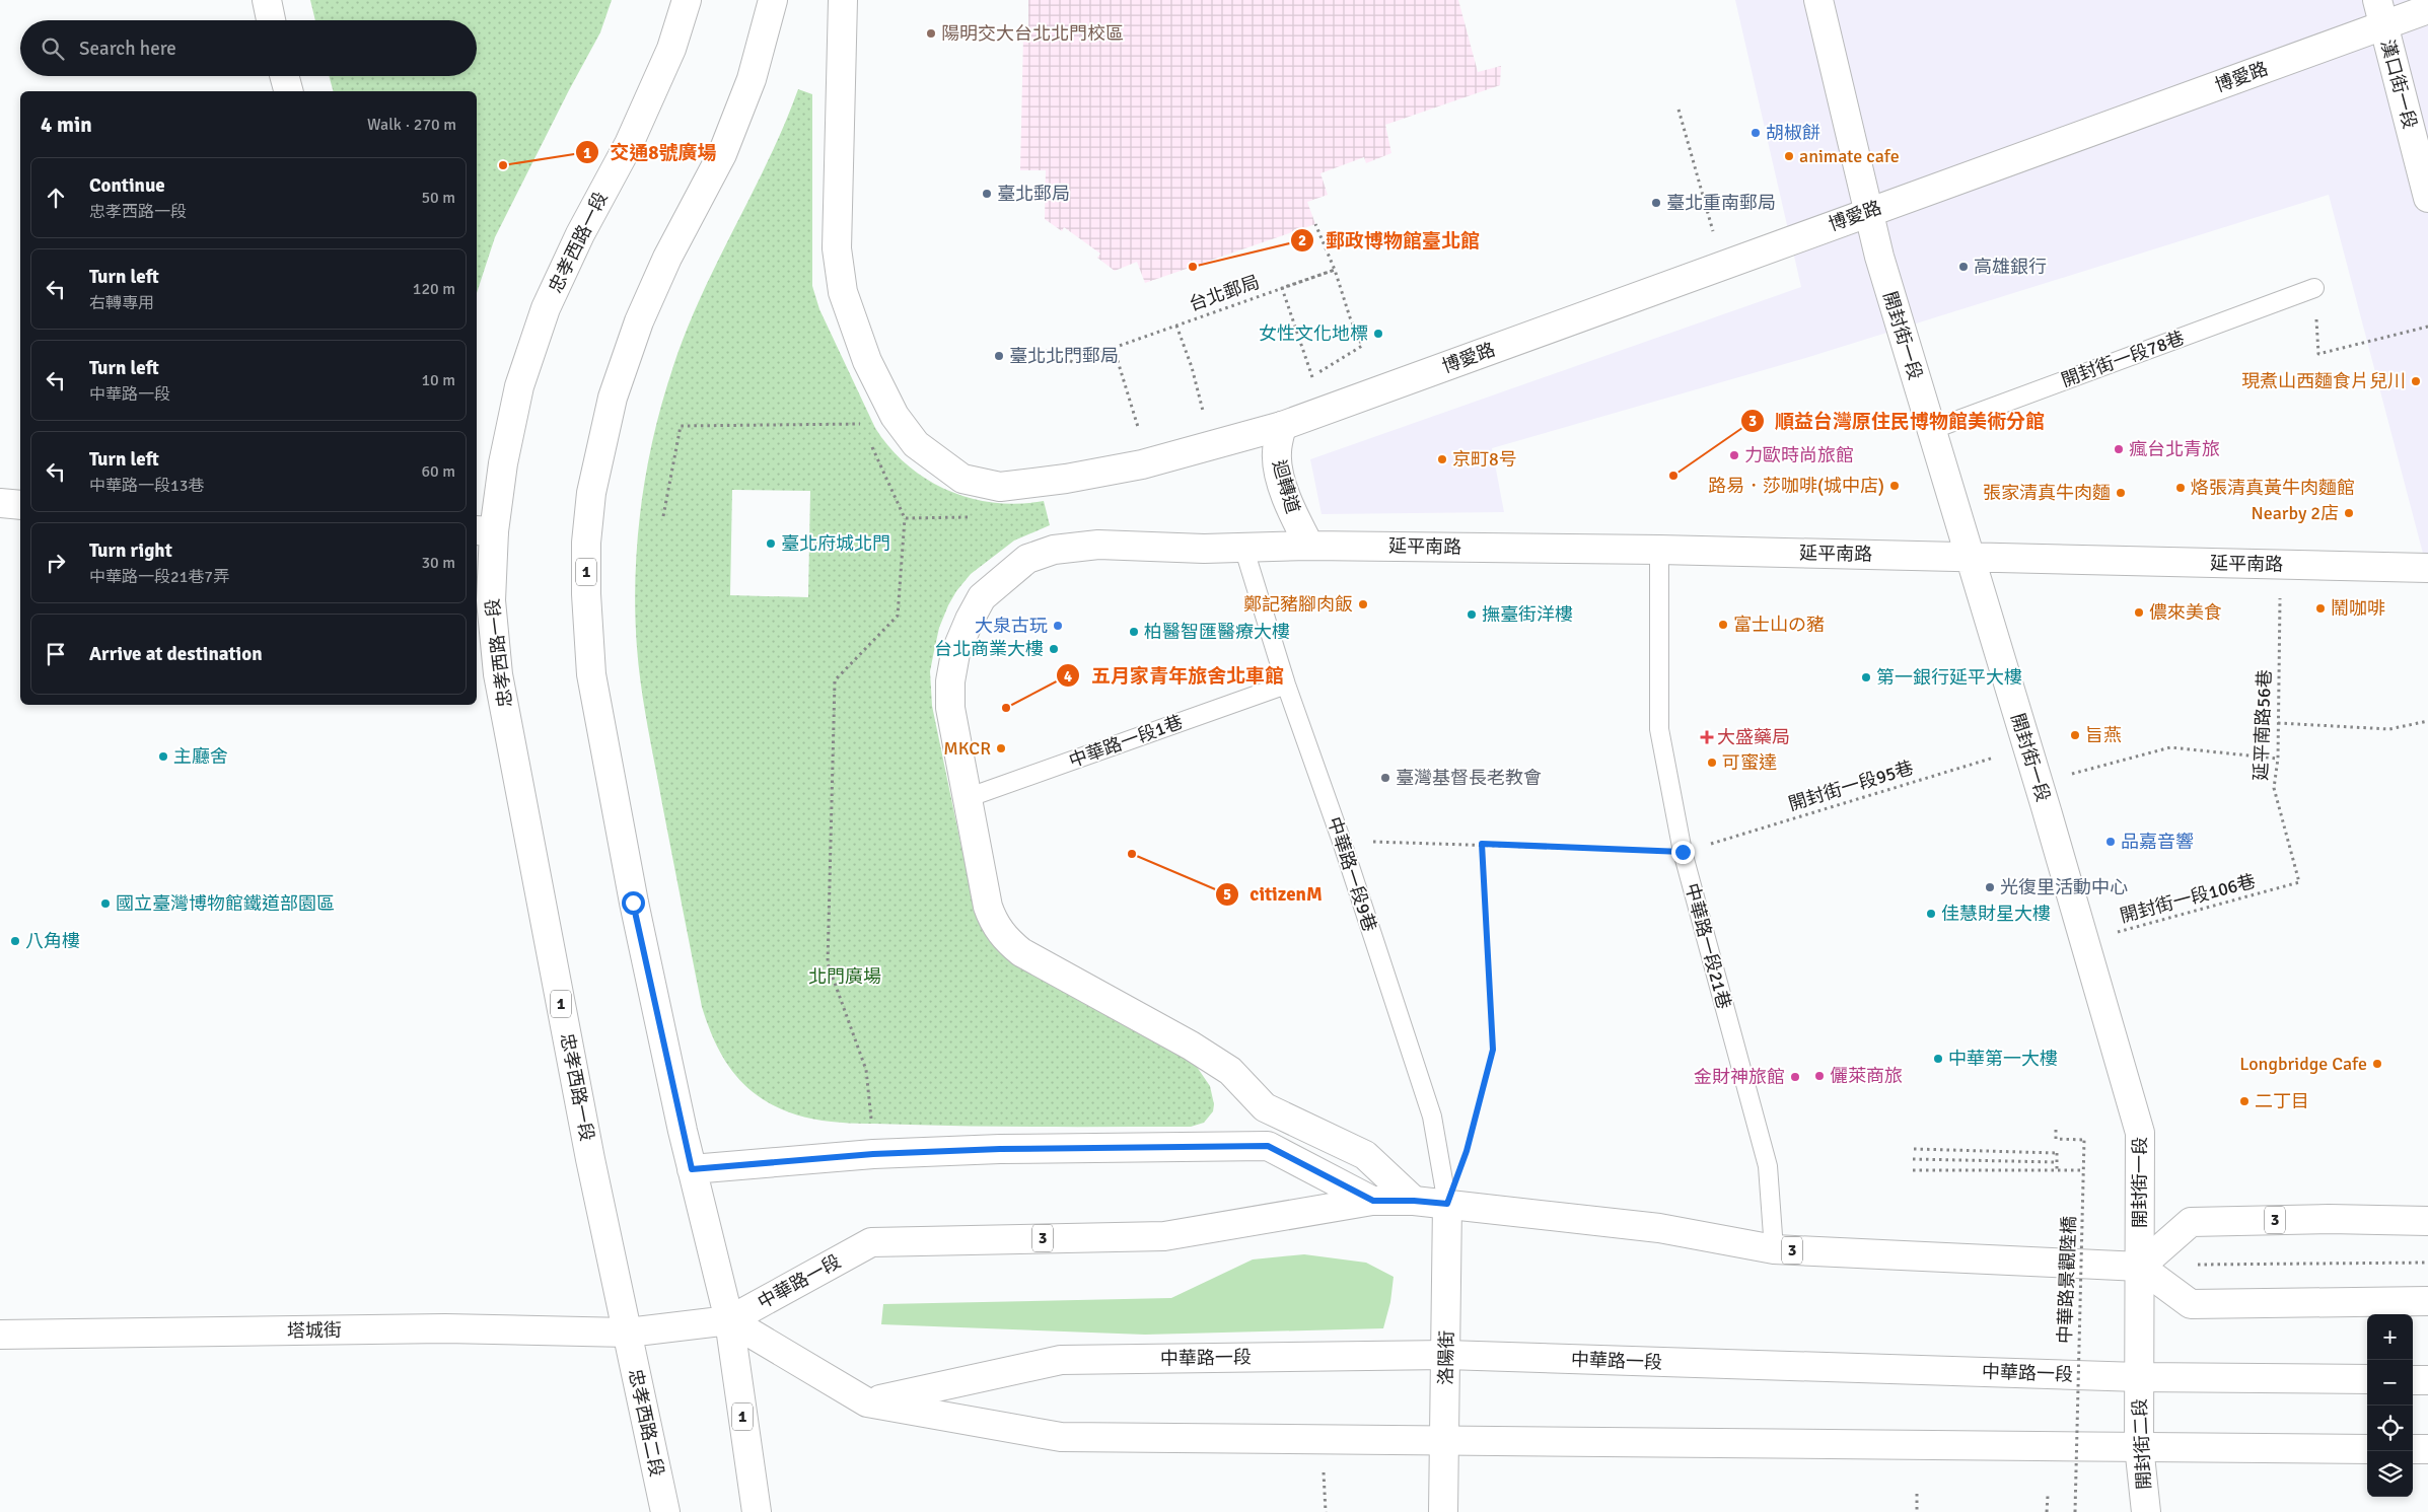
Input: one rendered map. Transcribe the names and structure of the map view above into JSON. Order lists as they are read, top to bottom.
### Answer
{
  "streets": {
    "main road": [
      "博愛路",
      "漢口街一段",
      "忠孝西路一段",
      "開封街一段",
      "迴轉道",
      "延平南路",
      "1",
      "3",
      "中華路一段",
      "塔城街",
      "洛陽街",
      "忠孝西路二段",
      "開封街二段"
    ],
    "lane": [
      "開封街一段78巷",
      "中華路一段1巷",
      "中華路一段9巷",
      "中華路一段21巷"
    ],
    "path": [
      "台北郵局",
      "延平南路56巷",
      "開封街一段95巷",
      "開封街一段106巷",
      "中華路景觀陸橋"
    ]
  },
  "crossings": [
    ["博愛路", "漢口街一段"],
    ["博愛路", "開封街一段"],
    ["博愛路", "迴轉道"],
    ["忠孝西路一段", "中華路一段"],
    ["忠孝西路一段", "塔城街"],
    ["忠孝西路一段", "忠孝西路二段"],
    ["開封街一段", "開封街一段78巷"],
    ["開封街一段", "延平南路"],
    ["開封街一段", "開封街一段95巷"],
    ["開封街一段", "開封街一段106巷"],
    ["開封街一段", "3"],
    ["開封街一段", "中華路一段"],
    ["開封街一段", "開封街二段"],
    ["迴轉道", "延平南路"],
    ["延平南路", "延平南路56巷"],
    ["延平南路", "中華路一段1巷"],
    ["延平南路", "中華路一段9巷"],
    ["延平南路", "中華路一段21巷"],
    ["延平南路", "中華路一段"],
    ["1", "中華路一段"],
    ["延平南路56巷", "開封街一段106巷"],
    ["中華路一段1巷", "中華路一段9巷"],
    ["開封街一段95巷", "中華路一段9巷"],
    ["開封街一段95巷", "中華路一段21巷"],
    ["中華路一段9巷", "中華路一段"],
    ["中華路一段9巷", "洛陽街"],
    ["中華路一段21巷", "中華路一段"],
    ["3", "中華路一段"],
    ["中華路一段", "塔城街"],
    ["中華路一段", "洛陽街"],
    ["中華路一段", "忠孝西路二段"],
    ["中華路一段", "開封街二段"],
    ["塔城街", "忠孝西路二段"]
  ],
  "parks": ["北門廣場"],
  "places": {
    "other": [
      "陽明交大台北北門校區",
      "胡椒餅",
      "animate cafe",
      "交通8號廣場",
      "臺北郵局",
      "臺北重南郵局",
      "郵政博物館臺北館",
      "高雄銀行",
      "女性文化地標",
      "臺北北門郵局",
      "現煮山西麵食片兒川",
      "瘋台北青旅",
      "力歐時尚旅館",
      "京町8号",
      "順益台灣原住民博物館美術分館",
      "路易．莎咖啡(城中店)",
      "烙張清真黃牛肉麵館",
      "張家清真牛肉麵",
      "Nearby 2店",
      "臺北府城北門",
      "鄭記豬腳肉飯",
      "鬧咖啡",
      "儂來美食",
      "撫臺街洋樓",
      "富士山の豬",
      "大泉古玩",
      "柏醫智匯醫療大樓",
      "台北商業大樓",
      "第一銀行延平大樓",
      "五月家青年旅舍北車館",
      "旨燕",
      "MKCR",
      "主廳舍",
      "可蜜達",
      "臺灣基督長老教會",
      "品嘉音響",
      "citizenM",
      "光復里活動中心",
      "國立臺灣博物館鐵道部園區",
      "佳慧財星大樓",
      "八角樓",
      "中華第一大樓",
      "Longbridge Cafe",
      "儷萊商旅",
      "金財神旅館",
      "二丁目"
    ],
    "health": ["大盛藥局"]
  },
  "page": {
    "search": "Search here",
    "heading": ["4 min", "Walk · 270 m"],
    "list": [
      ["Continue", "忠孝西路一段", "50 m"],
      ["Turn left", "右轉專用", "120 m"],
      ["Turn left", "中華路一段", "10 m"],
      ["Turn left", "中華路一段13巷", "60 m"],
      ["Turn right", "中華路一段21巷7弄", "30 m"],
      "Arrive at destination"
    ],
    "map_buttons": ["+", "−"]
  }
}
